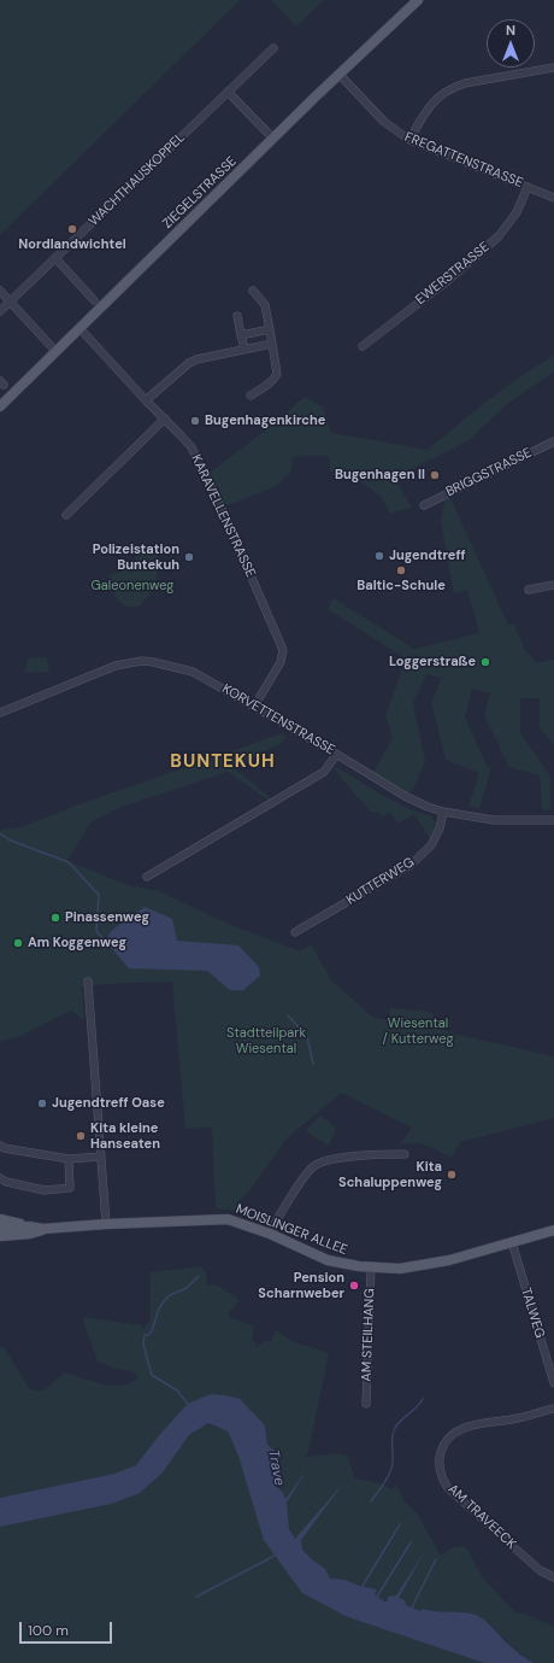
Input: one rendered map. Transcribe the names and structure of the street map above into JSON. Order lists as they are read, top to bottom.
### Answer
{
  "streets": {
    "main road": ["ZIEGELSTRASSE", "MOISLINGER ALLEE"],
    "street": [
      "FREGATTENSTRASSE",
      "WACHTHAUSKOPPEL",
      "EWERSTRASSE",
      "BRIGGSTRASSE",
      "KARAVELLENSTRASSE",
      "KORVETTENSTRASSE",
      "KUTTERWEG",
      "TALWEG",
      "AM STEILHANG",
      "AM TRAVEECK"
    ]
  },
  "crossings": [
    ["FREGATTENSTRASSE", "ZIEGELSTRASSE"],
    ["FREGATTENSTRASSE", "EWERSTRASSE"],
    ["ZIEGELSTRASSE", "KARAVELLENSTRASSE"],
    ["KARAVELLENSTRASSE", "KORVETTENSTRASSE"],
    ["KORVETTENSTRASSE", "KUTTERWEG"],
    ["MOISLINGER ALLEE", "TALWEG"],
    ["MOISLINGER ALLEE", "AM STEILHANG"]
  ],
  "districts": ["BUNTEKUH"],
  "water": ["Trave"],
  "parks": ["Galeonenweg", "Wiesental / Kutterweg", "Stadtteilpark Wiesental"],
  "places": [
    "Nordlandwichtel",
    "Bugenhagenkirche",
    "Bugenhagen II",
    "Jugendtreff",
    "Polizeistation Buntekuh",
    "Baltic-Schule",
    "Loggerstraße",
    "Pinassenweg",
    "Am Koggenweg",
    "Jugendtreff Oase",
    "Kita kleine Hanseaten",
    "Kita Schaluppenweg",
    "Pension Scharnweber"
  ],
  "scale_bar": "100 m",
  "north": "top"
}
